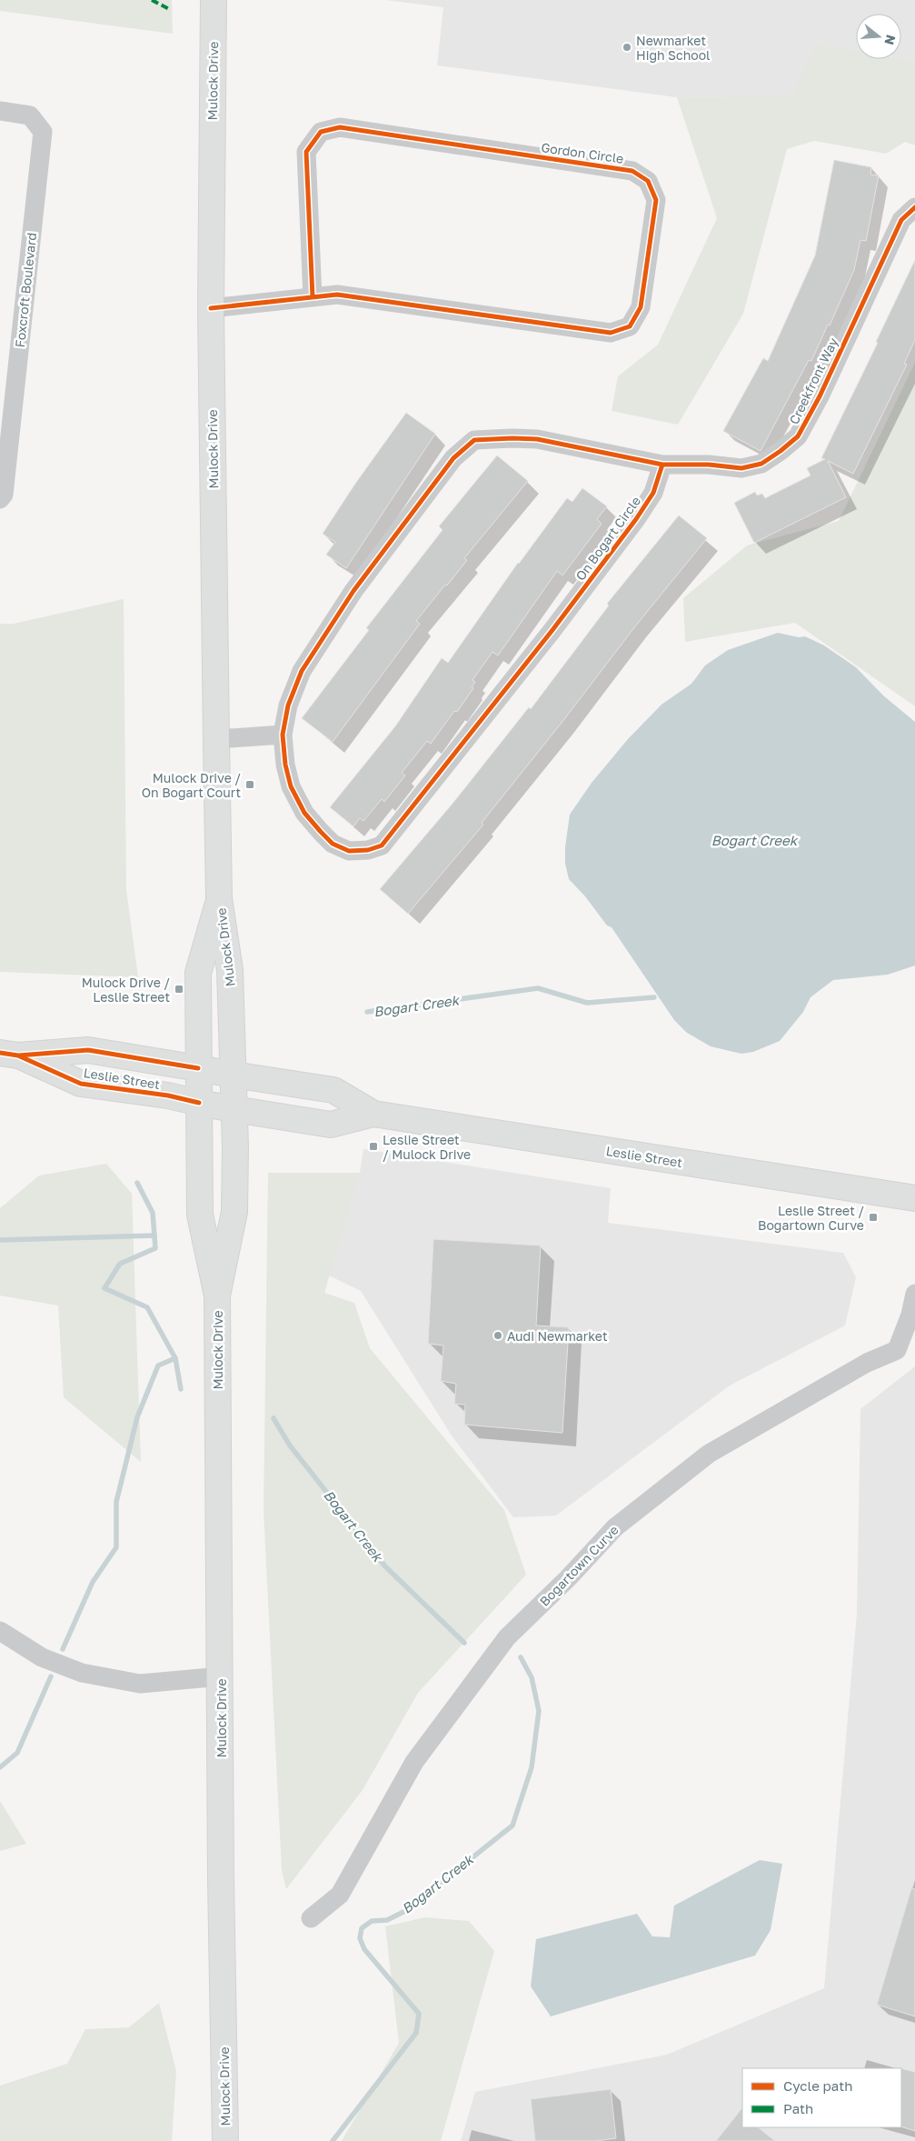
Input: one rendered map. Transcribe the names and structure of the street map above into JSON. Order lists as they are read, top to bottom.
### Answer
{
  "streets": {
    "main road": ["Mulock Drive", "Leslie Street"],
    "street": [
      "Gordon Circle",
      "Foxcroft Boulevard",
      "Creekfront Way",
      "On Bogart Circle",
      "Bogartown Curve"
    ]
  },
  "crossings": [
    ["Mulock Drive", "Gordon Circle"],
    ["Mulock Drive", "Leslie Street"],
    ["Creekfront Way", "On Bogart Circle"]
  ],
  "water": ["Bogart Creek"],
  "places": {
    "other": ["Newmarket High School", "Audi Newmarket"],
    "transit": [
      "Mulock Drive / On Bogart Court",
      "Mulock Drive / Leslie Street",
      "Leslie Street / Mulock Drive",
      "Leslie Street / Bogartown Curve"
    ]
  },
  "legend": ["Cycle path", "Path"],
  "north": "right"
}
